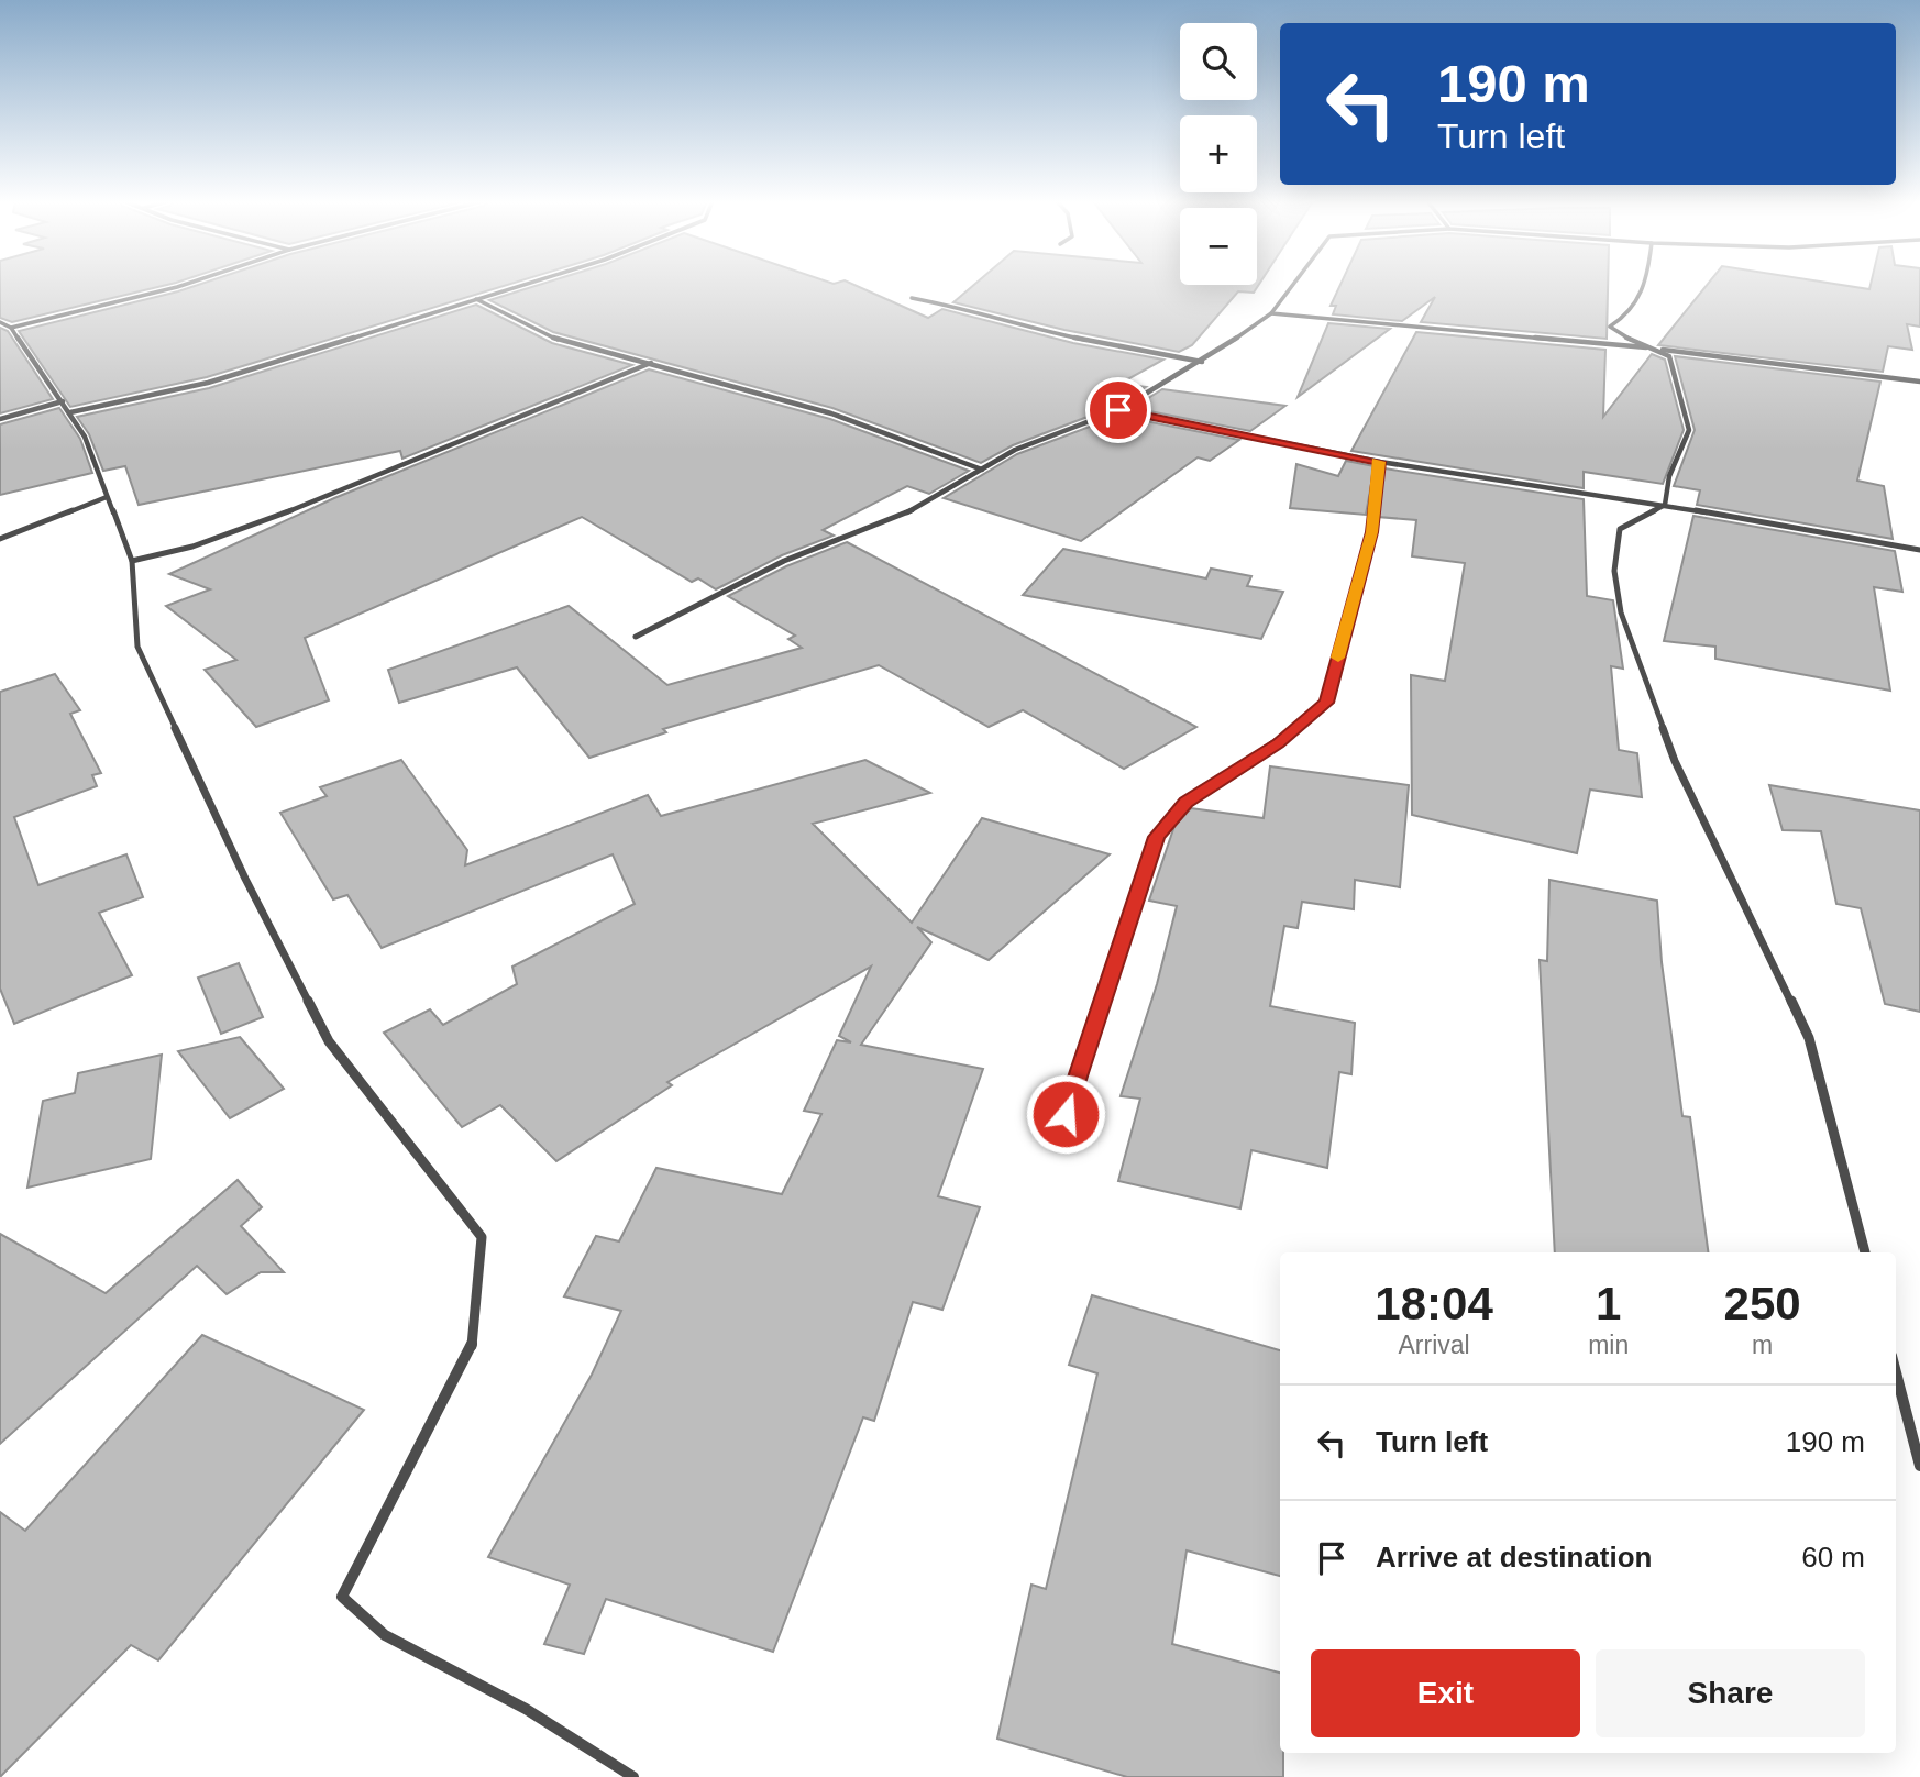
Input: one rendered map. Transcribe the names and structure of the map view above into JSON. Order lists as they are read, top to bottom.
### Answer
{
  "page": {
    "map_buttons": ["+", "−"],
    "turn": ["190 m", "Turn left"],
    "eta": [
      "18:04",
      "Arrival",
      "1",
      "min",
      "250",
      "m"
    ],
    "list": [
      {
        "name": "Turn left",
        "value": "190 m"
      },
      {
        "name": "Arrive at destination",
        "value": "60 m"
      }
    ],
    "buttons": ["Exit", "Share"]
  }
}
